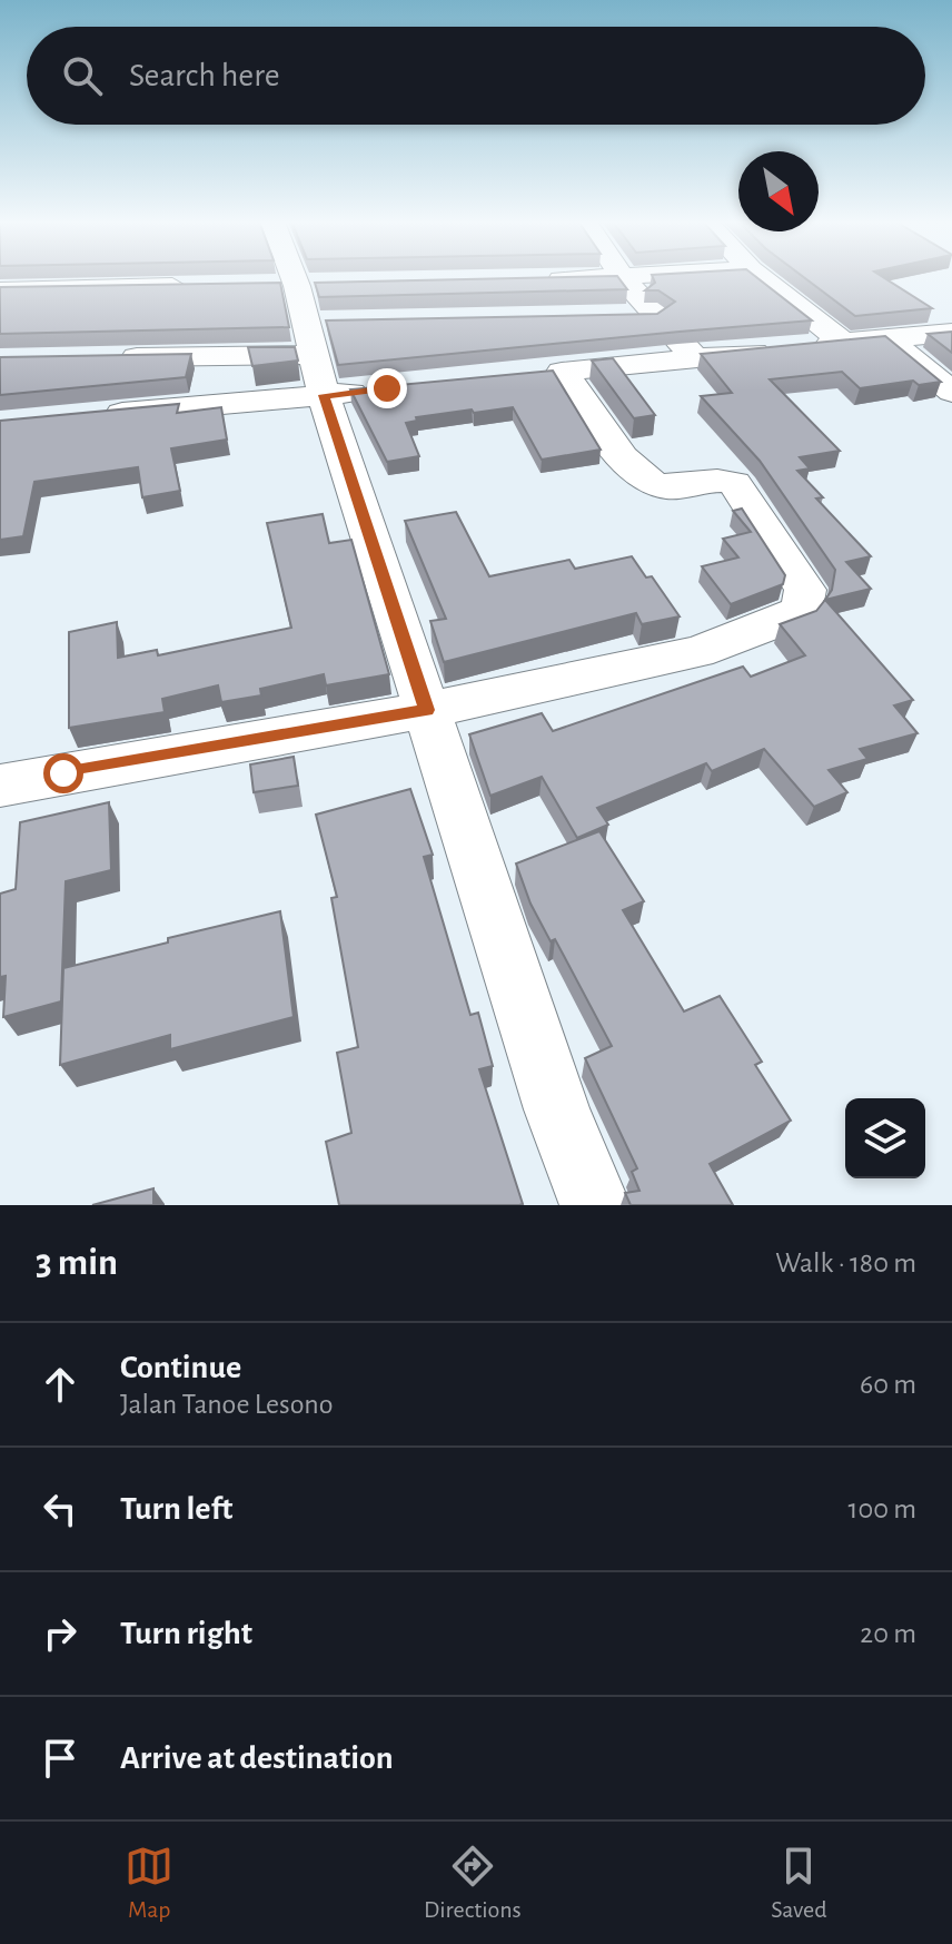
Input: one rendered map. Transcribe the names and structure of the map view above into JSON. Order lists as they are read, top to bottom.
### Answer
{
  "north": "bottom right",
  "page": {
    "search": "Search here",
    "heading": ["3 min", "Walk · 180 m"],
    "list": [
      ["Continue", "Jalan Tanoe Lesono", "60 m"],
      ["Turn left", "100 m"],
      ["Turn right", "20 m"],
      "Arrive at destination"
    ],
    "nav": ["Map", "Directions", "Saved"]
  }
}
